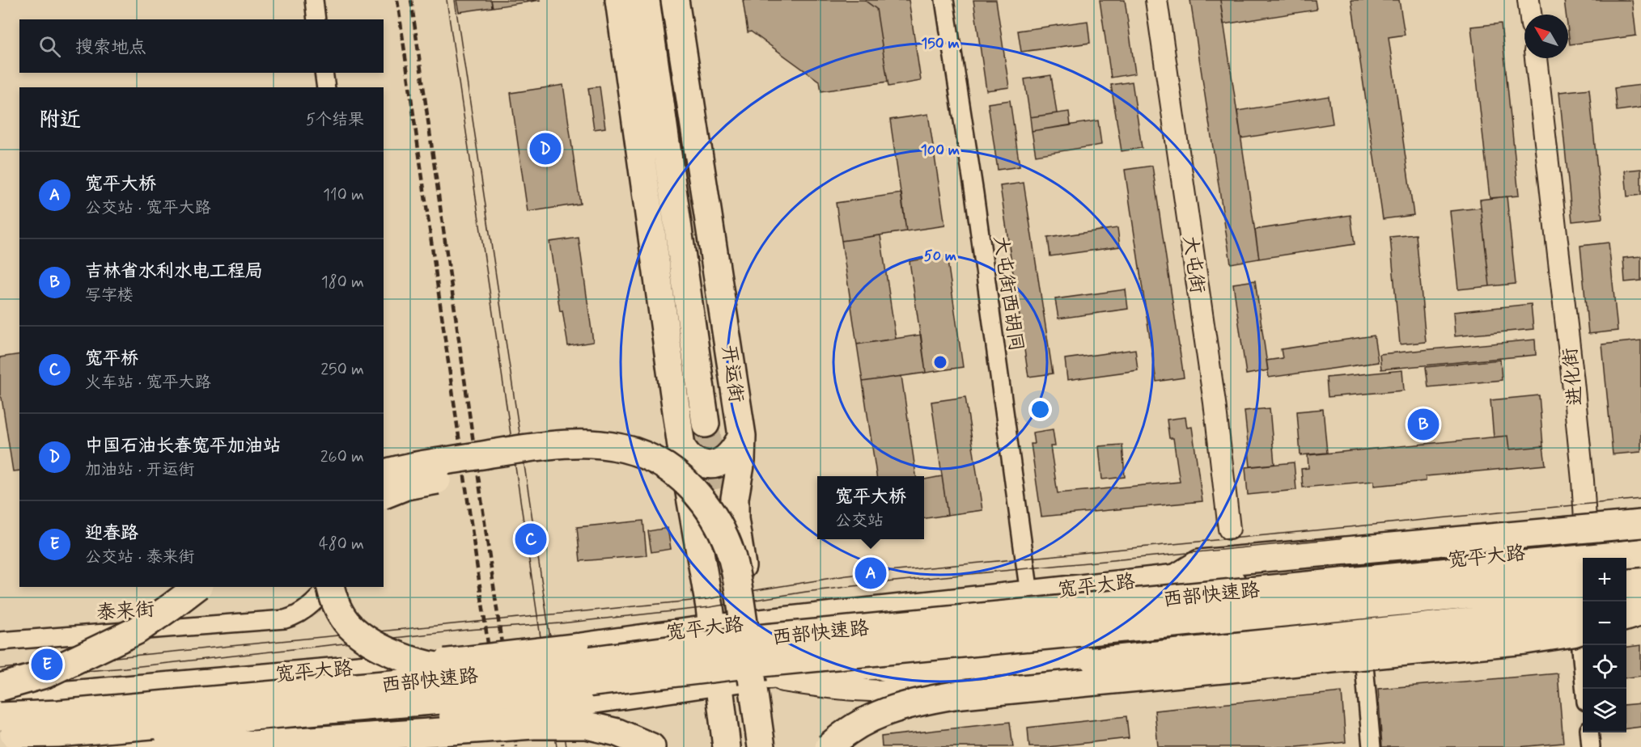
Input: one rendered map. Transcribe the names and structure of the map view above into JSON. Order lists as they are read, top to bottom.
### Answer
{
  "streets": {
    "main road": ["开运街", "宽平大路", "西部快速路"],
    "street": [
      "大屯街",
      "大屯街西胡同",
      "进化街",
      "泰来街"
    ]
  },
  "crossings": [
    ["大屯街西胡同", "宽平大路"],
    ["开运街", "宽平大路"],
    ["进化街", "宽平大路"]
  ],
  "north": "top left",
  "page": {
    "search": "搜索地点",
    "heading": ["附近", "5个结果"],
    "pins": [
      "D",
      "B",
      "C",
      "A",
      "E"
    ],
    "list": [
      {
        "mark": "A",
        "name": "宽平大桥",
        "note": "公交站 · 宽平大路",
        "value": "110 m"
      },
      {
        "mark": "B",
        "name": "吉林省水利水电工程局",
        "note": "写字楼",
        "value": "180 m"
      },
      {
        "mark": "C",
        "name": "宽平桥",
        "note": "火车站 · 宽平大路",
        "value": "250 m"
      },
      {
        "mark": "D",
        "name": "中国石油长春宽平加油站",
        "note": "加油站 · 开运街",
        "value": "260 m"
      },
      {
        "mark": "E",
        "name": "迎春路",
        "note": "公交站 · 泰来街",
        "value": "480 m"
      }
    ],
    "popup": ["宽平大桥", "公交站"],
    "map_buttons": ["+", "−"]
  },
  "rings": ["150 m", "100 m", "50 m"]
}
